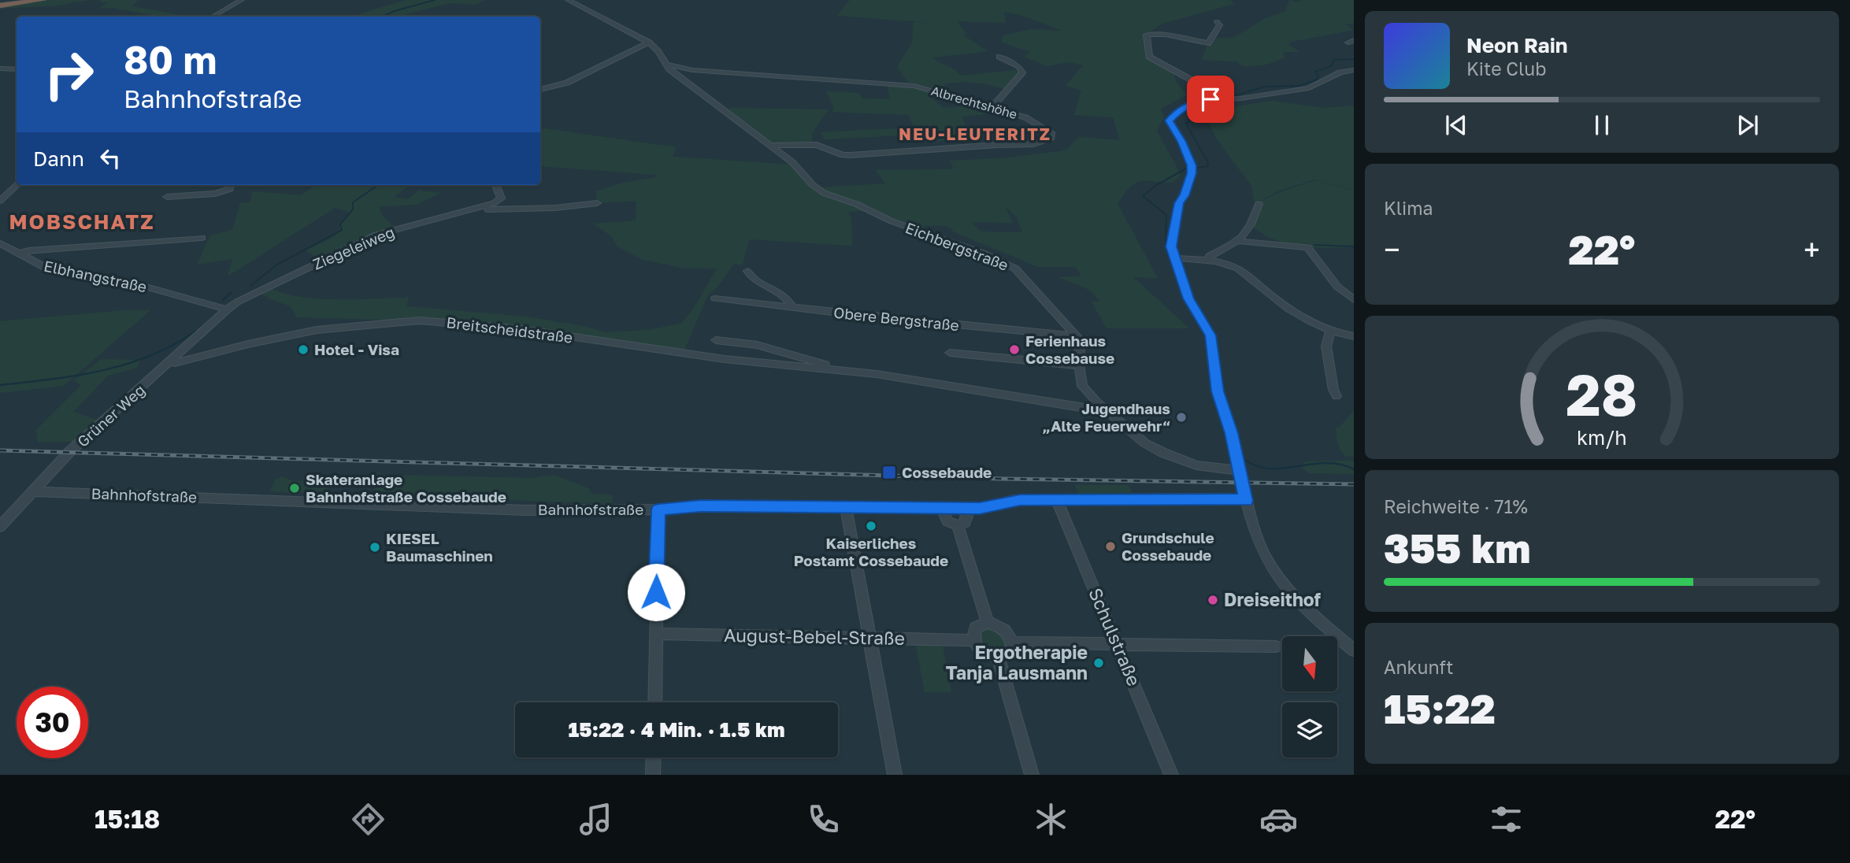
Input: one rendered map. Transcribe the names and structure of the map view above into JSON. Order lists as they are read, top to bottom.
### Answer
{
  "streets": {
    "street": [
      "Albrechtshöhe",
      "Eichbergstraße",
      "Ziegeleiweg",
      "Elbhangstraße",
      "Obere Bergstraße",
      "Breitscheidstraße",
      "Grüner Weg",
      "Bahnhofstraße",
      "August-Bebel-Straße",
      "Schulstraße"
    ]
  },
  "crossings": [
    ["Albrechtshöhe", "Eichbergstraße"],
    ["Eichbergstraße", "Obere Bergstraße"],
    ["Ziegeleiweg", "Elbhangstraße"],
    ["Ziegeleiweg", "Grüner Weg"],
    ["Elbhangstraße", "Grüner Weg"],
    ["Breitscheidstraße", "Grüner Weg"],
    ["Grüner Weg", "Bahnhofstraße"],
    ["Bahnhofstraße", "Schulstraße"]
  ],
  "districts": ["NEU-LEUTERITZ", "MOBSCHATZ"],
  "places": {
    "other": [
      "Hotel - Visa",
      "Ferienhaus Cossebause",
      "Jugendhaus „Alte Feuerwehr“",
      "Skateranlage Bahnhofstraße Cossebaude",
      "Kaiserliches Postamt Cossebaude",
      "Grundschule Cossebaude",
      "KIESEL Baumaschinen",
      "Dreiseithof",
      "Ergotherapie Tanja Lausmann"
    ],
    "transit": ["Cossebaude"]
  },
  "north": "bottom",
  "page": {
    "turn": ["80 m", "Bahnhofstraße"],
    "song": ["Neon Rain", "Kite Club"],
    "then": "Dann",
    "tile": [
      "Klima",
      ["Reichweite · 71%", "355 km"],
      ["Ankunft", "15:22"]
    ],
    "heat": ["−", "22°", "+"],
    "limit": "30",
    "trip": "15:22 · 4 Min. · 1.5 km",
    "tabs": ["15:18", "22°"],
    "gauge": ["28", "km/h"]
  }
}
